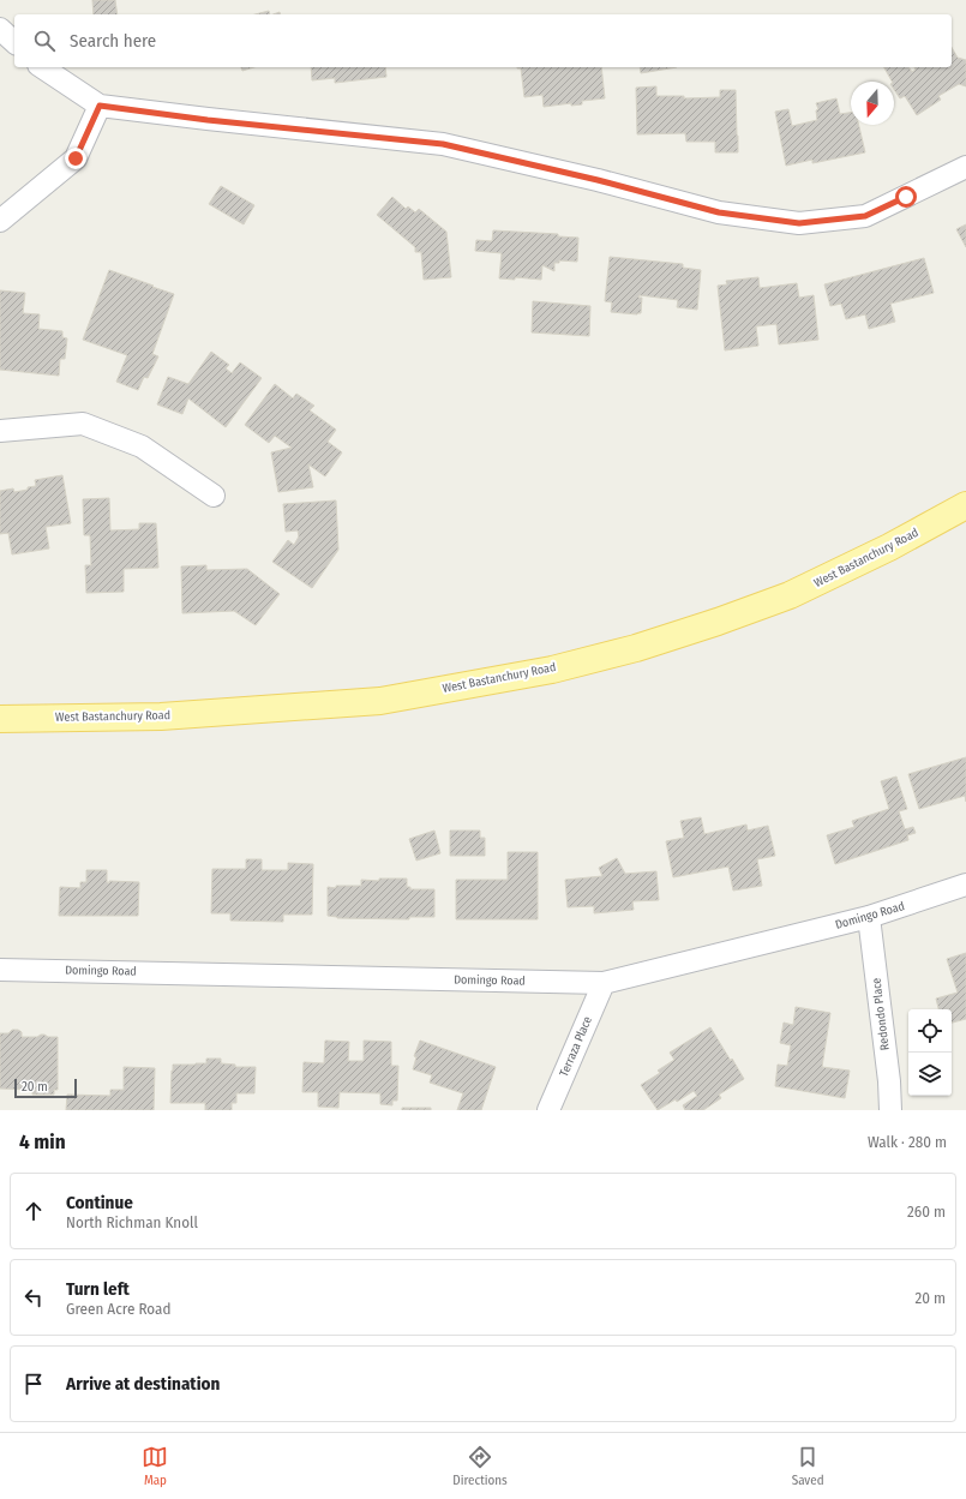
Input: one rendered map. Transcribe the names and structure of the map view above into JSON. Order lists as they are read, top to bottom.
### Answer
{
  "streets": {
    "main road": ["West Bastanchury Road"],
    "street": ["Domingo Road", "Redondo Place", "Terraza Place"]
  },
  "crossings": [
    ["Domingo Road", "Redondo Place"],
    ["Domingo Road", "Terraza Place"]
  ],
  "scale_bar": "20 m",
  "north": "bottom",
  "page": {
    "search": "Search here",
    "scale": "20 m",
    "heading": ["4 min", "Walk · 280 m"],
    "list": [
      ["Continue", "North Richman Knoll", "260 m"],
      ["Turn left", "Green Acre Road", "20 m"],
      "Arrive at destination"
    ],
    "nav": ["Map", "Directions", "Saved"]
  }
}
